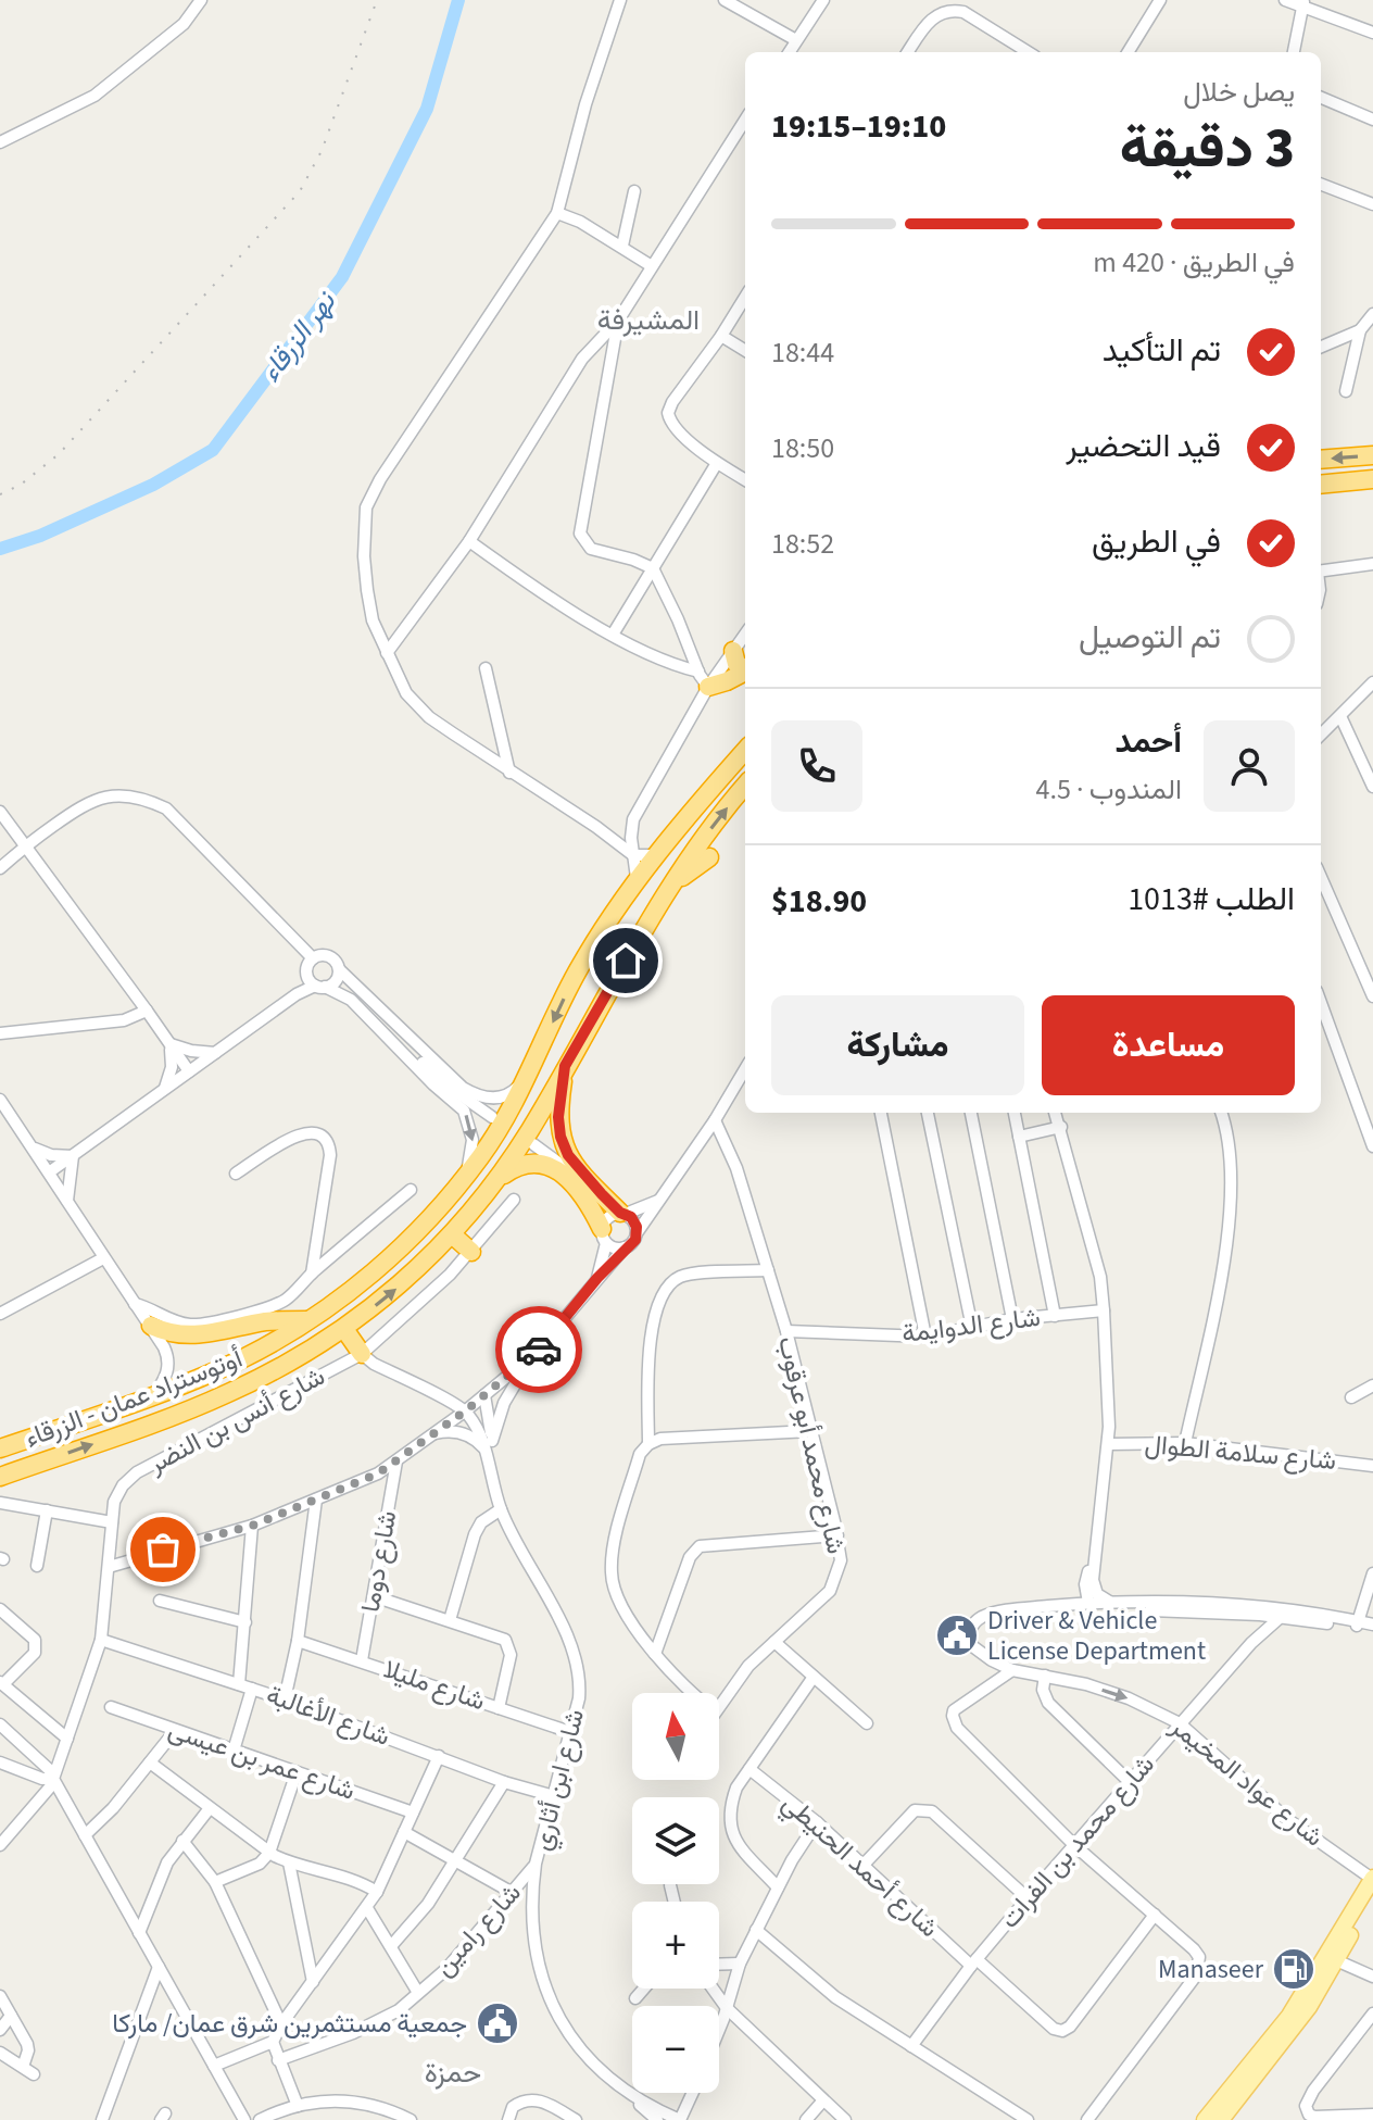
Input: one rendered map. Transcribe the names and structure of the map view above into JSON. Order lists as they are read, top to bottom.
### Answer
{
  "streets": {
    "highway": ["أوتوستراد عمان - الزرقاء"],
    "street": [
      "شارع الدوايمة",
      "شارع أنس بن النضر",
      "شارع محمد أبو عرقوب",
      "شارع سلامة الطوال",
      "شارع دوما",
      "شارع مليلا",
      "شارع الأغالبة",
      "شارع عمر بن عيسى",
      "شارع ابن أثاري",
      "شارع عواد المخيمر",
      "شارع محمد بن الفرات",
      "شارع أحمد الحنيطي",
      "شارع رامين"
    ]
  },
  "crossings": [
    ["شارع الدوايمة", "شارع محمد أبو عرقوب"],
    ["شارع أنس بن النضر", "شارع الأغالبة"],
    ["شارع دوما", "شارع مليلا"],
    ["شارع مليلا", "شارع ابن أثاري"],
    ["شارع الأغالبة", "شارع ابن أثاري"],
    ["شارع ابن أثاري", "شارع رامين"],
    ["شارع عواد المخيمر", "شارع محمد بن الفرات"],
    ["شارع محمد بن الفرات", "شارع أحمد الحنيطي"]
  ],
  "districts": ["المشيرفة", "حمزة"],
  "water": ["نهر الزرقاء"],
  "places": {
    "public building": ["Driver & Vehicle License Department", "جمعية مستثمرين شرق عمان/ ماركا"],
    "fuel station": ["Manaseer"]
  },
  "north": "top",
  "page": {
    "heading": ["3 دقيقة", "يصل خلال", "19:10–19:15"],
    "panel": [
      "أحمد",
      "المندوب · 4.5",
      "الطلب #1013",
      "$18.90"
    ],
    "bar": "في الطريق · 420 m",
    "list": [
      ["تم التأكيد", "18:44"],
      ["قيد التحضير", "18:50"],
      ["في الطريق", "18:52"],
      "تم التوصيل"
    ],
    "buttons": ["مساعدة", "مشاركة"],
    "map_buttons": ["+", "−"]
  }
}
